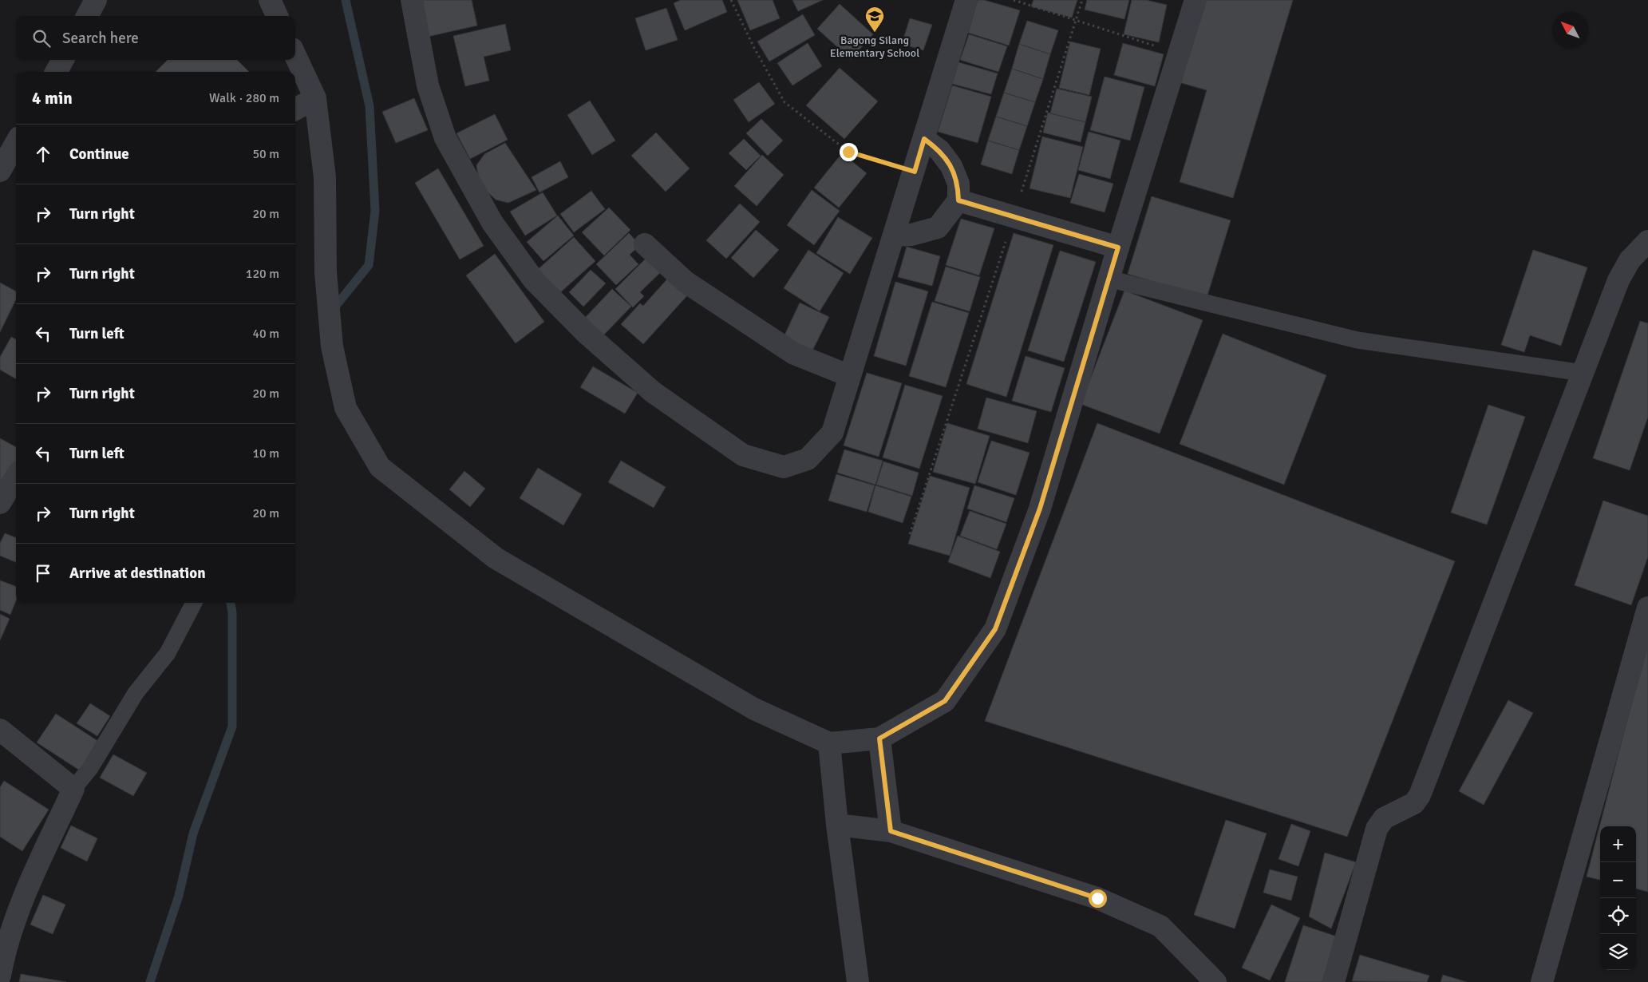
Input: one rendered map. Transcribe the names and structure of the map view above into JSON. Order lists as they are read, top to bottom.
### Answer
{
  "places": {
    "school or university": ["Bagong Silang Elementary School"]
  },
  "north": "top left",
  "page": {
    "search": "Search here",
    "heading": ["4 min", "Walk · 280 m"],
    "list": [
      ["Continue", "50 m"],
      ["Turn right", "20 m"],
      ["Turn right", "120 m"],
      ["Turn left", "40 m"],
      ["Turn right", "20 m"],
      ["Turn left", "10 m"],
      ["Turn right", "20 m"],
      "Arrive at destination"
    ],
    "map_buttons": ["+", "−"]
  }
}
